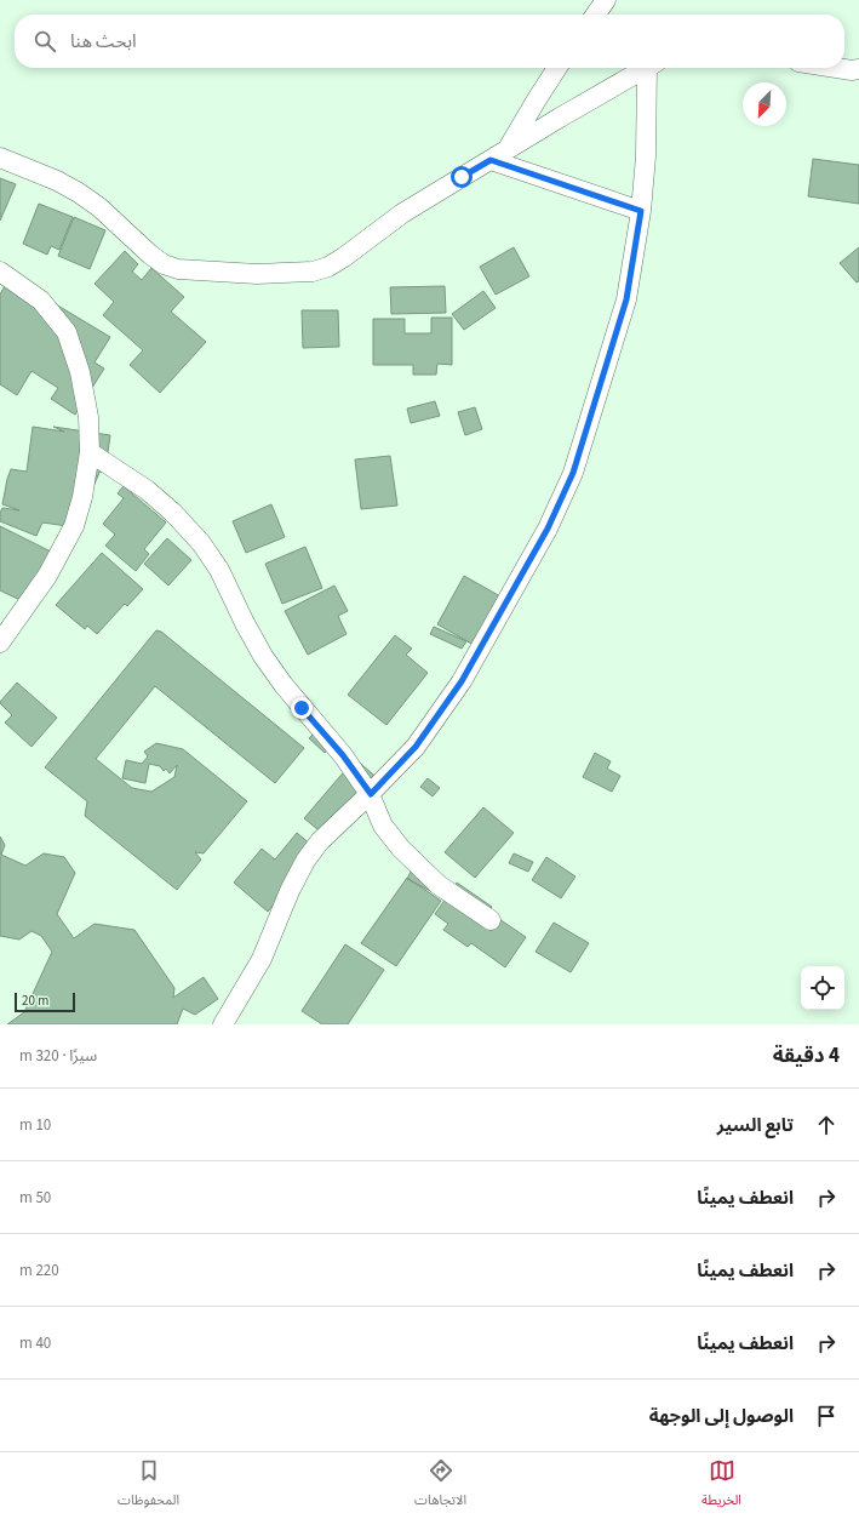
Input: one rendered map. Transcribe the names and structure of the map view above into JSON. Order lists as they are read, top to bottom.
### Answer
{
  "scale_bar": "20 m",
  "north": "bottom left",
  "page": {
    "search": "ابحث هنا",
    "scale": "20 m",
    "heading": ["4 دقيقة", "سيرًا · 320 m"],
    "list": [
      ["تابع السير", "10 m"],
      ["انعطف يمينًا", "50 m"],
      ["انعطف يمينًا", "220 m"],
      ["انعطف يمينًا", "40 m"],
      "الوصول إلى الوجهة"
    ],
    "nav": ["الخريطة", "الاتجاهات", "المحفوظات"]
  }
}
